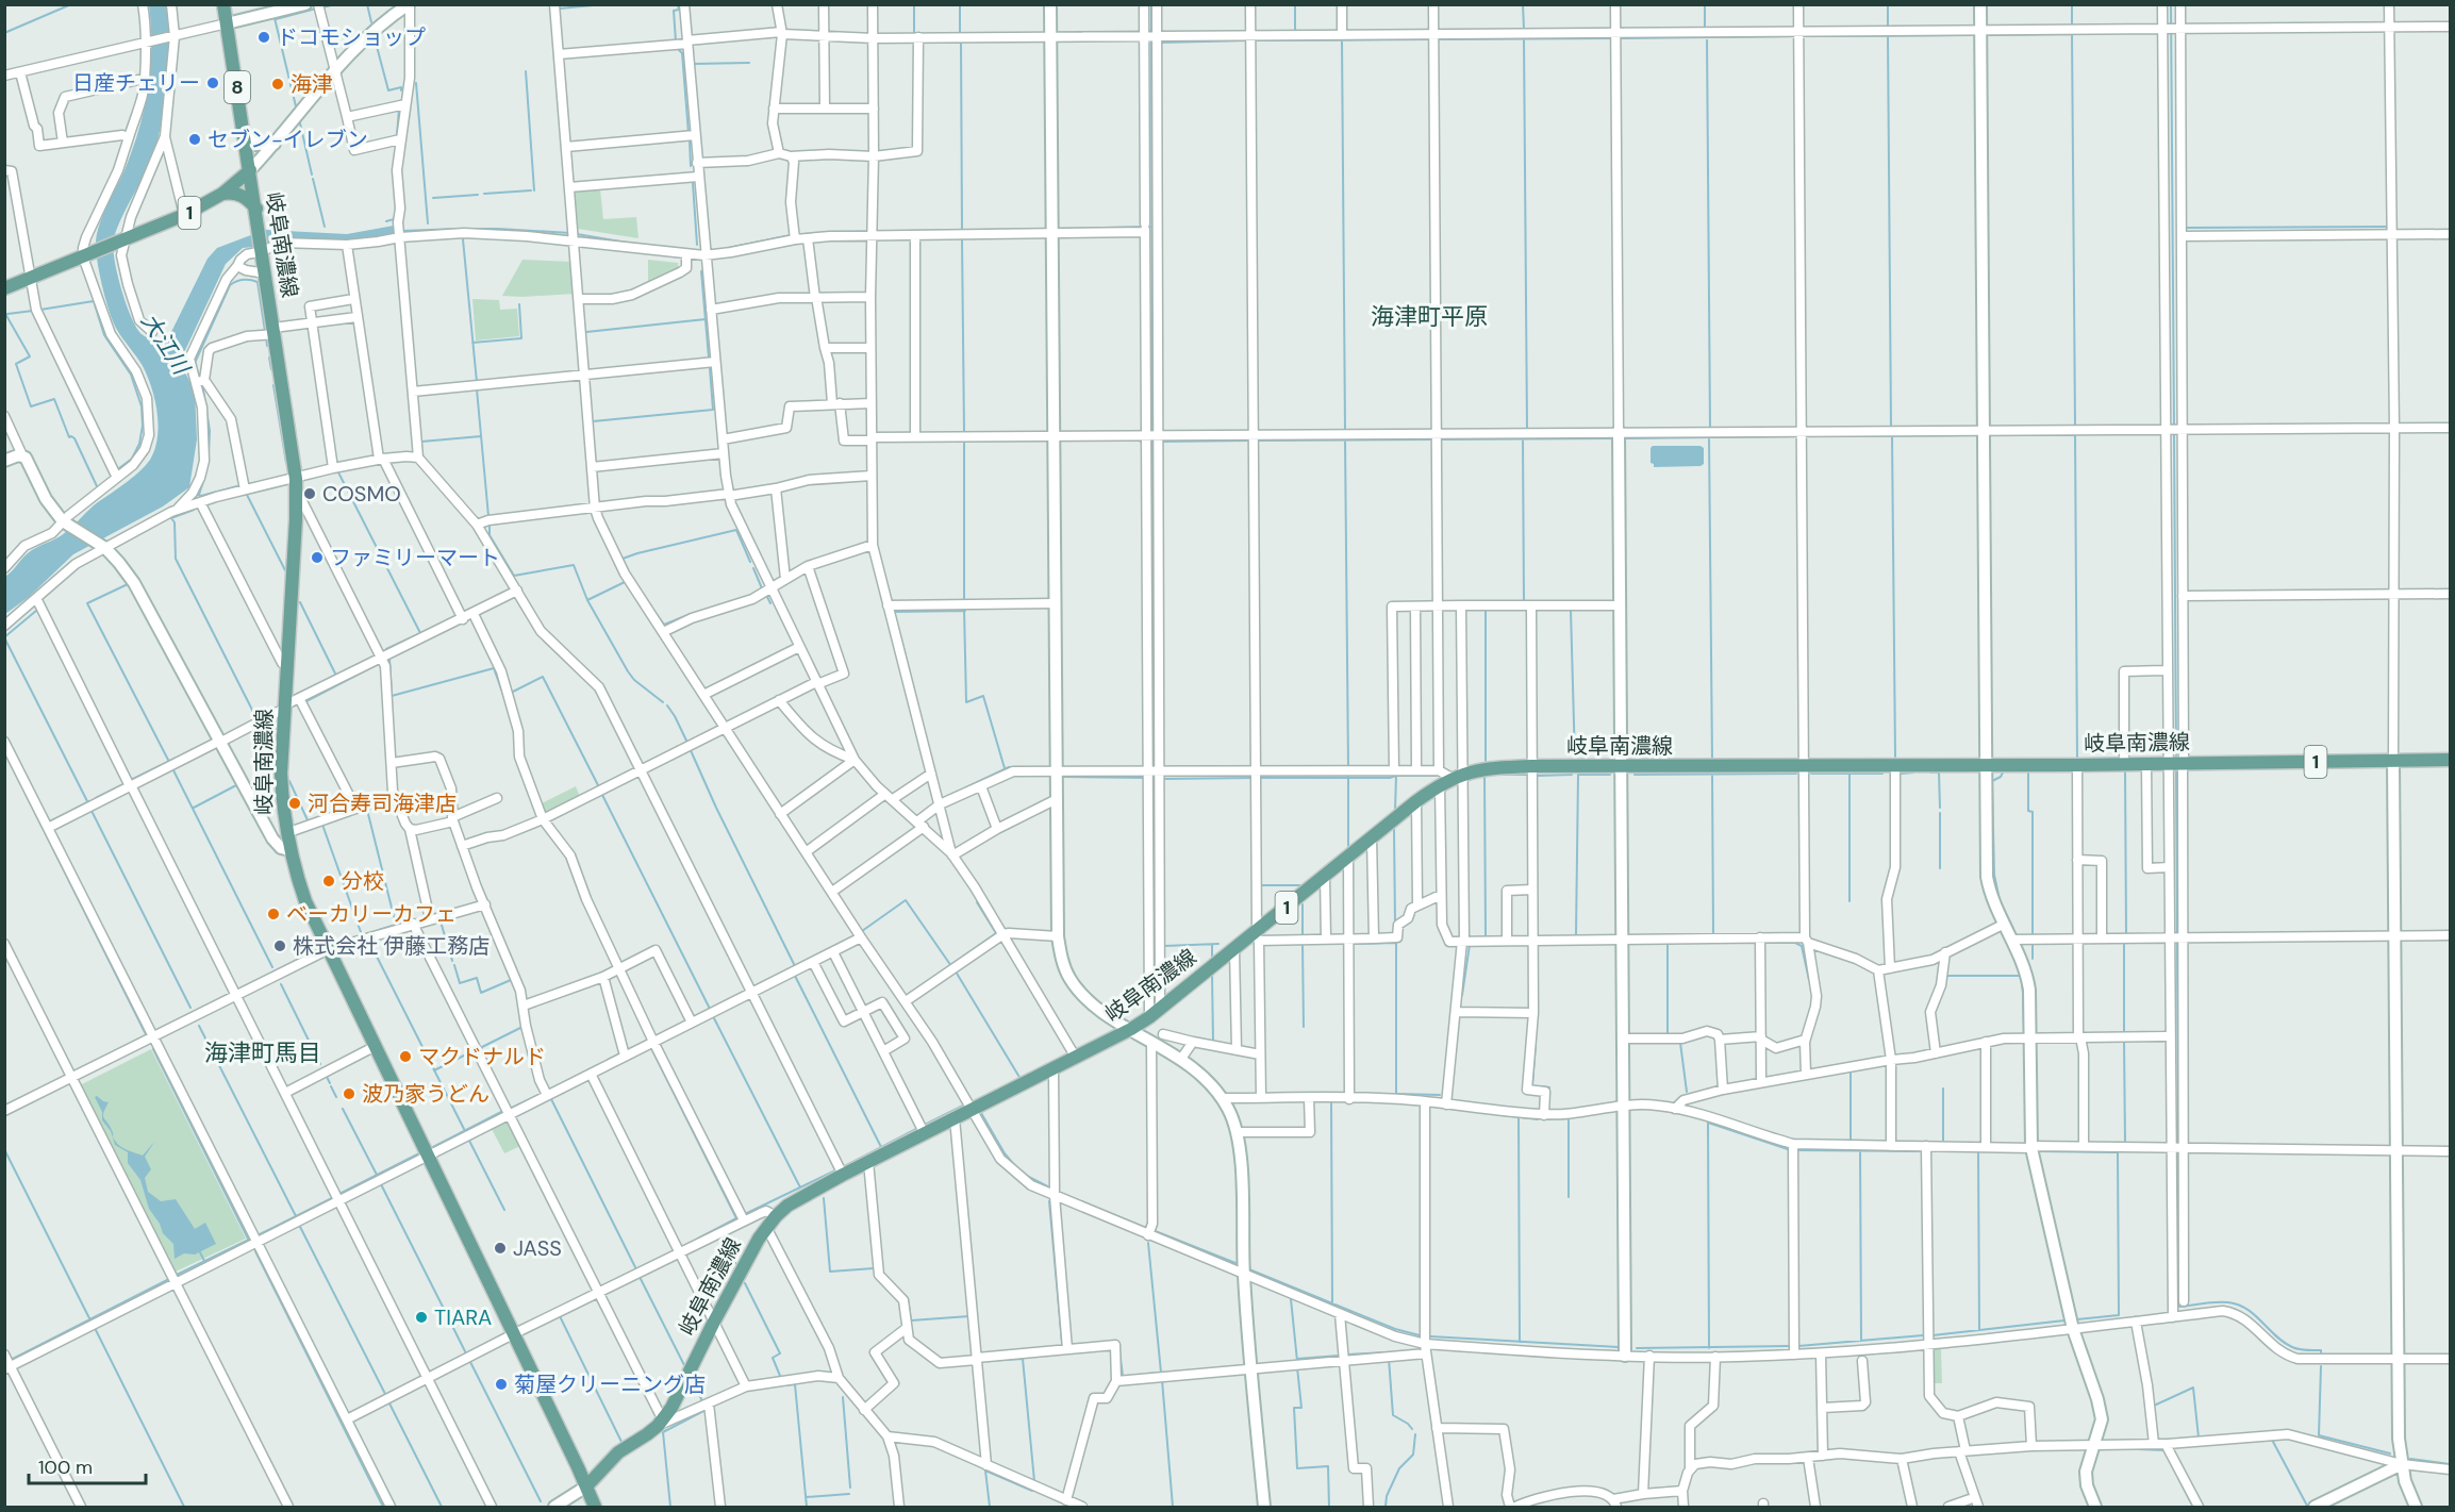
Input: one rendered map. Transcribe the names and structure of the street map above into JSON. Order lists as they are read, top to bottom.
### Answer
{
  "streets": {
    "main road": ["8", "1", "岐阜南濃線"]
  },
  "crossings": [
    ["8", "岐阜南濃線"],
    ["1", "岐阜南濃線"]
  ],
  "districts": ["海津町平原", "海津町馬目"],
  "water": ["大江川"],
  "places": [
    "ドコモショップ",
    "日産チェリー",
    "海津",
    "セブン-イレブン",
    "COSMO",
    "ファミリーマート",
    "河合寿司海津店",
    "分校",
    "ベーカリーカフェ",
    "株式会社 伊藤工務店",
    "マクドナルド",
    "波乃家うどん",
    "JASS",
    "TIARA",
    "菊屋クリーニング店"
  ],
  "scale_bar": "100 m"
}
